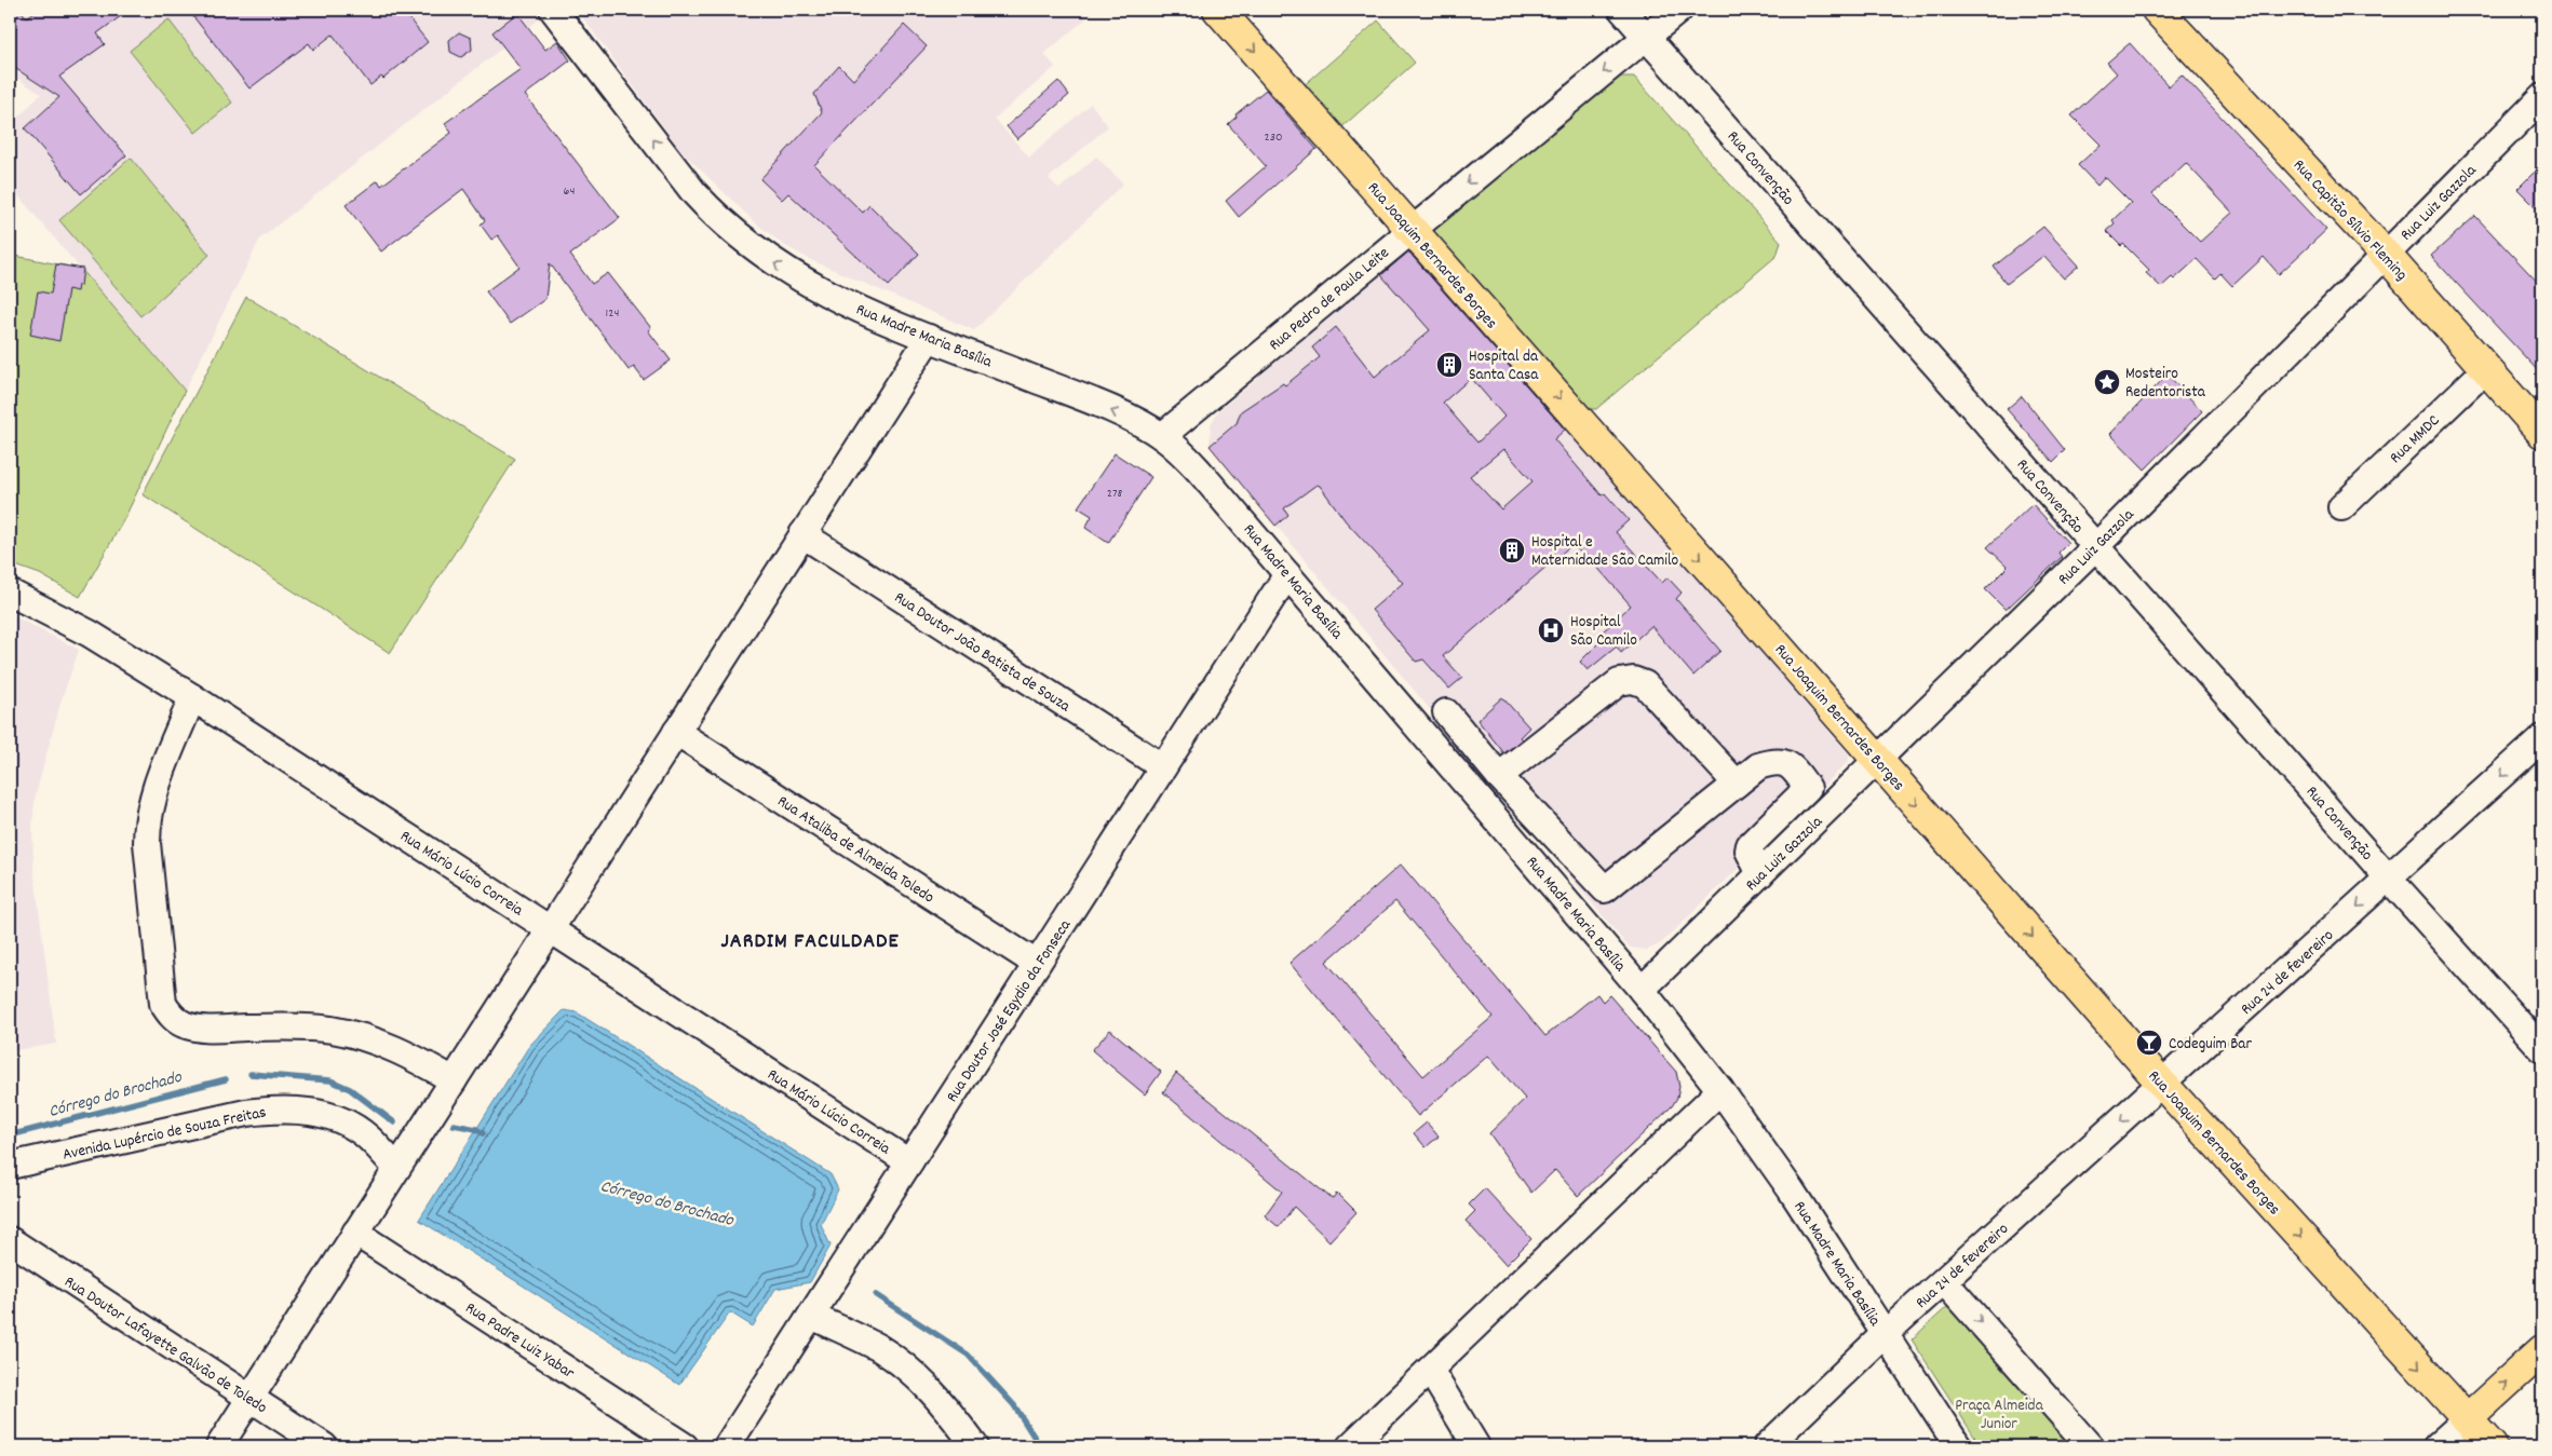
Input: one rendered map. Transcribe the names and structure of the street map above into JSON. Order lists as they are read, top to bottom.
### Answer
{
  "streets": {
    "main road": ["Rua Capitão Sílvio Fleming", "Rua Joaquim Bernardes Borges"],
    "street": [
      "Rua Convenção",
      "Rua Luiz Gazzola",
      "Rua Pedro de Paula Leite",
      "Rua Madre Maria Basília",
      "Rua MMDC",
      "Rua Doutor João Batista de Souza",
      "Rua Ataliba de Almeida Toledo",
      "Rua Mário Lúcio Correia",
      "Rua 24 de fevereiro",
      "Rua Doutor José Egydio da Fonseca",
      "Avenida Lupércio de Souza Freitas",
      "Rua Padre Luiz Yabar",
      "Rua Doutor Lafayette Galvão de Toledo"
    ]
  },
  "crossings": [
    ["Rua Convenção", "Rua Luiz Gazzola"],
    ["Rua Convenção", "Rua Pedro de Paula Leite"],
    ["Rua Convenção", "Rua 24 de fevereiro"],
    ["Rua Luiz Gazzola", "Rua Capitão Sílvio Fleming"],
    ["Rua Luiz Gazzola", "Rua Joaquim Bernardes Borges"],
    ["Rua Luiz Gazzola", "Rua Madre Maria Basília"],
    ["Rua Capitão Sílvio Fleming", "Rua MMDC"],
    ["Rua Joaquim Bernardes Borges", "Rua Pedro de Paula Leite"],
    ["Rua Joaquim Bernardes Borges", "Rua 24 de fevereiro"],
    ["Rua Pedro de Paula Leite", "Rua Madre Maria Basília"],
    ["Rua Madre Maria Basília", "Rua 24 de fevereiro"],
    ["Rua Madre Maria Basília", "Rua Doutor José Egydio da Fonseca"],
    ["Rua Doutor João Batista de Souza", "Rua Doutor José Egydio da Fonseca"],
    ["Rua Ataliba de Almeida Toledo", "Rua Doutor José Egydio da Fonseca"],
    ["Rua Mário Lúcio Correia", "Rua Doutor José Egydio da Fonseca"]
  ],
  "one_way": [
    "Rua Joaquim Bernardes Borges",
    "Rua Pedro de Paula Leite",
    "Rua Madre Maria Basília",
    "Rua 24 de fevereiro"
  ],
  "districts": ["JARDIM FACULDADE"],
  "water": ["Córrego do Brochado"],
  "parks": ["Praça Almeida Junior"],
  "places": {
    "building": ["Hospital da Santa Casa", "Hospital e Maternidade São Camilo"],
    "place": ["Mosteiro Redentorista"],
    "hospital": ["Hospital São Camilo"],
    "bar": ["Codeguim Bar"]
  },
  "house_numbers": [
    "230",
    "64",
    "124",
    "278"
  ]
}
